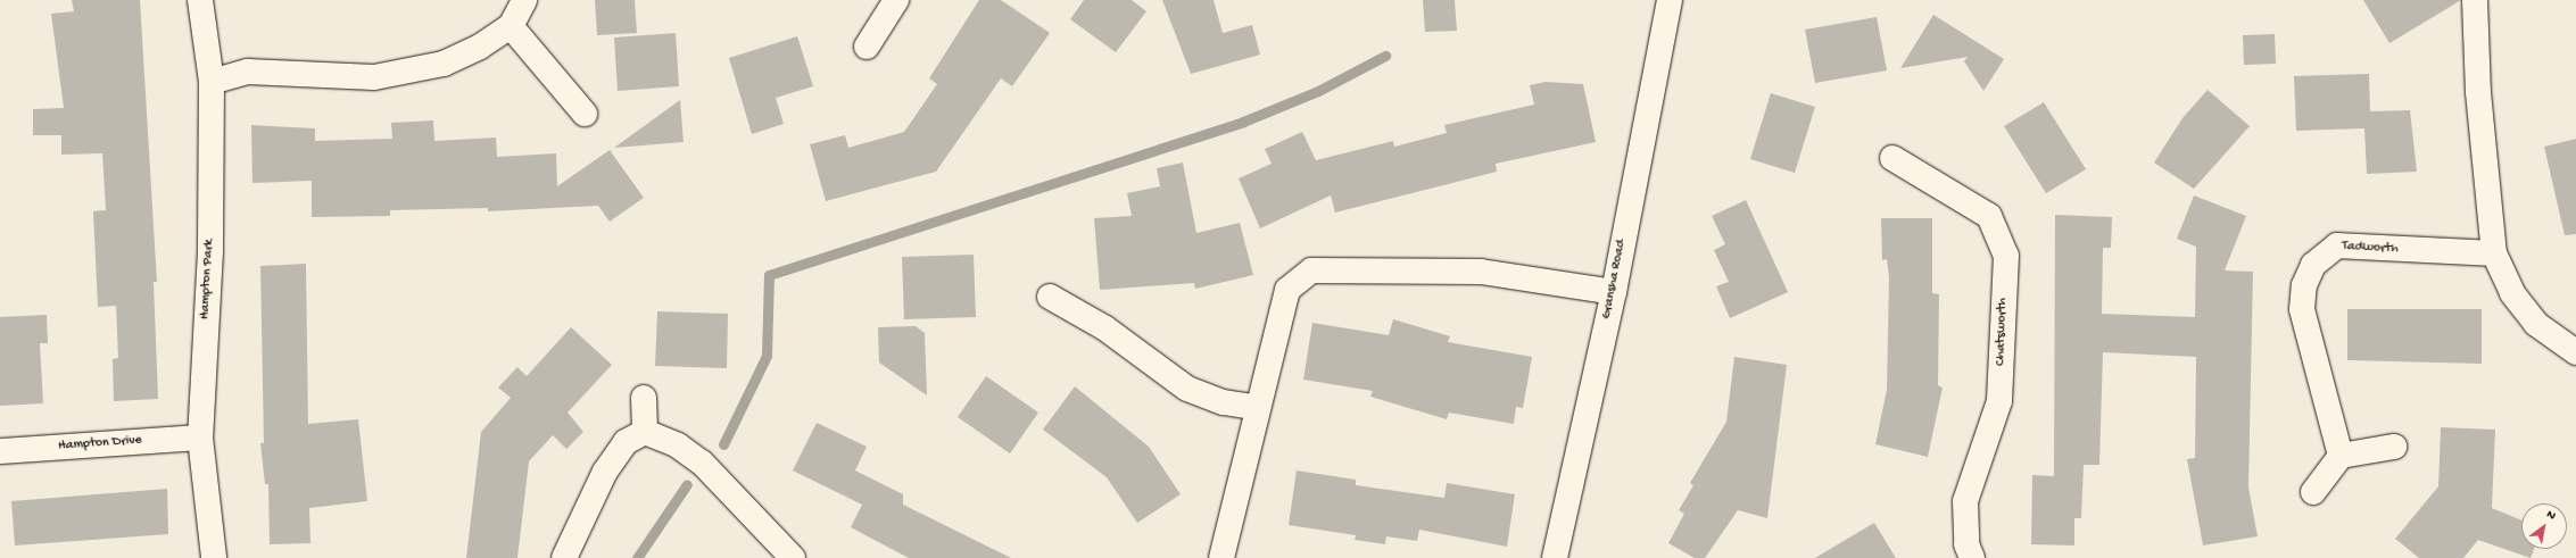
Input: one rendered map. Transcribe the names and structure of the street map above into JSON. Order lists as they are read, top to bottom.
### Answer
{
  "streets": {
    "street": [
      "Tadworth",
      "Hampton Park",
      "Gransha Road",
      "Chatsworth",
      "Hampton Drive"
    ]
  },
  "crossings": [
    ["Hampton Park", "Hampton Drive"]
  ],
  "north": "top right"
}
